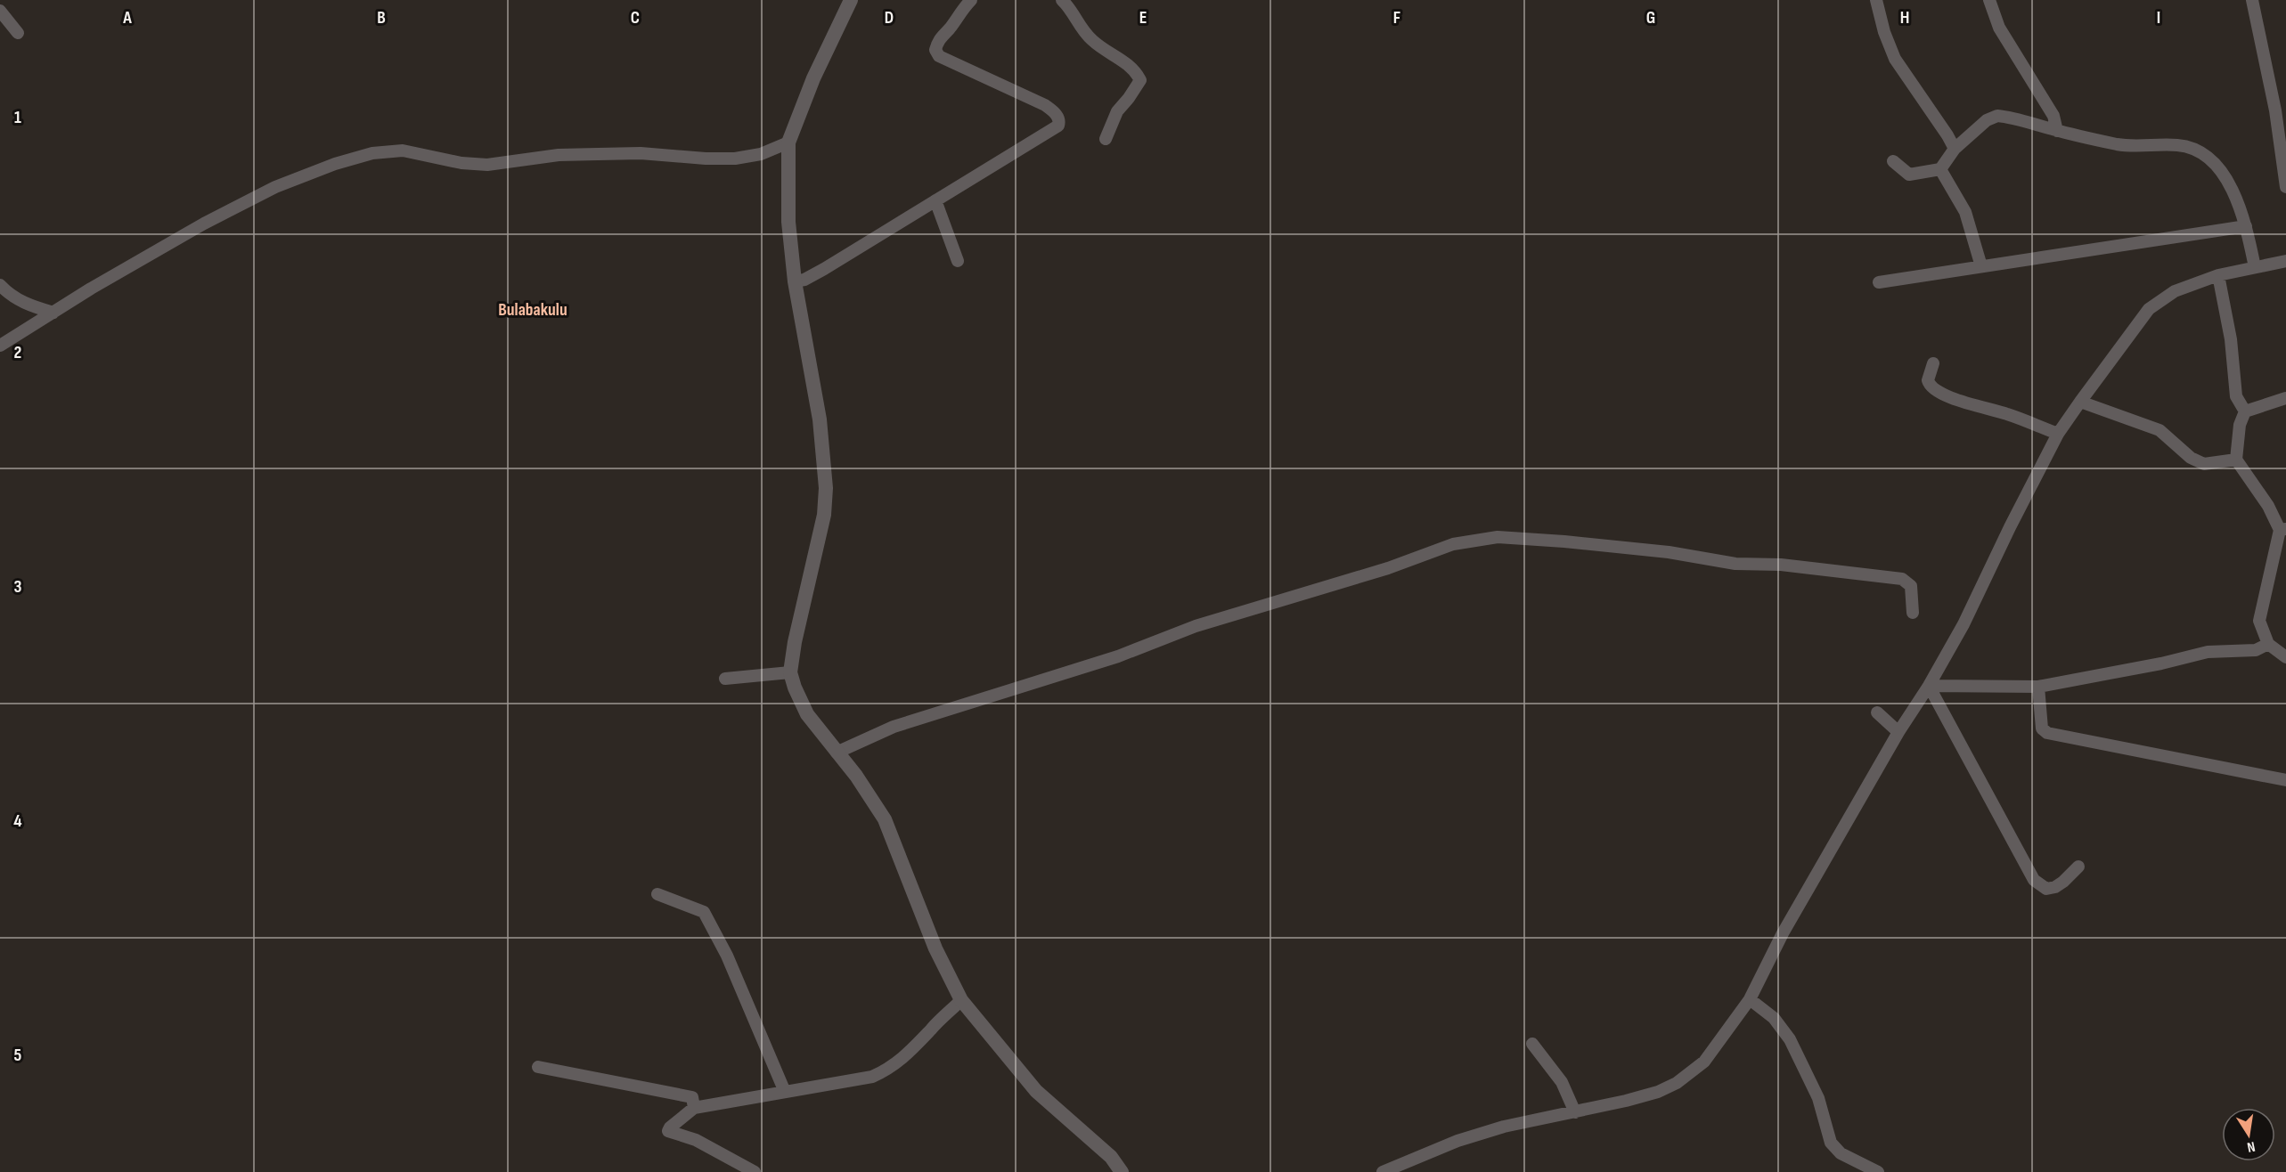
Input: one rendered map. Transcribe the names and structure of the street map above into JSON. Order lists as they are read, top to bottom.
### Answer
{
  "districts": ["Bulabakulu"],
  "north": "bottom",
  "grid": {
    "columns": [
      "A",
      "B",
      "C",
      "D",
      "E",
      "F",
      "G",
      "H",
      "I"
    ],
    "rows": [
      "1",
      "2",
      "3",
      "4",
      "5"
    ]
  }
}
